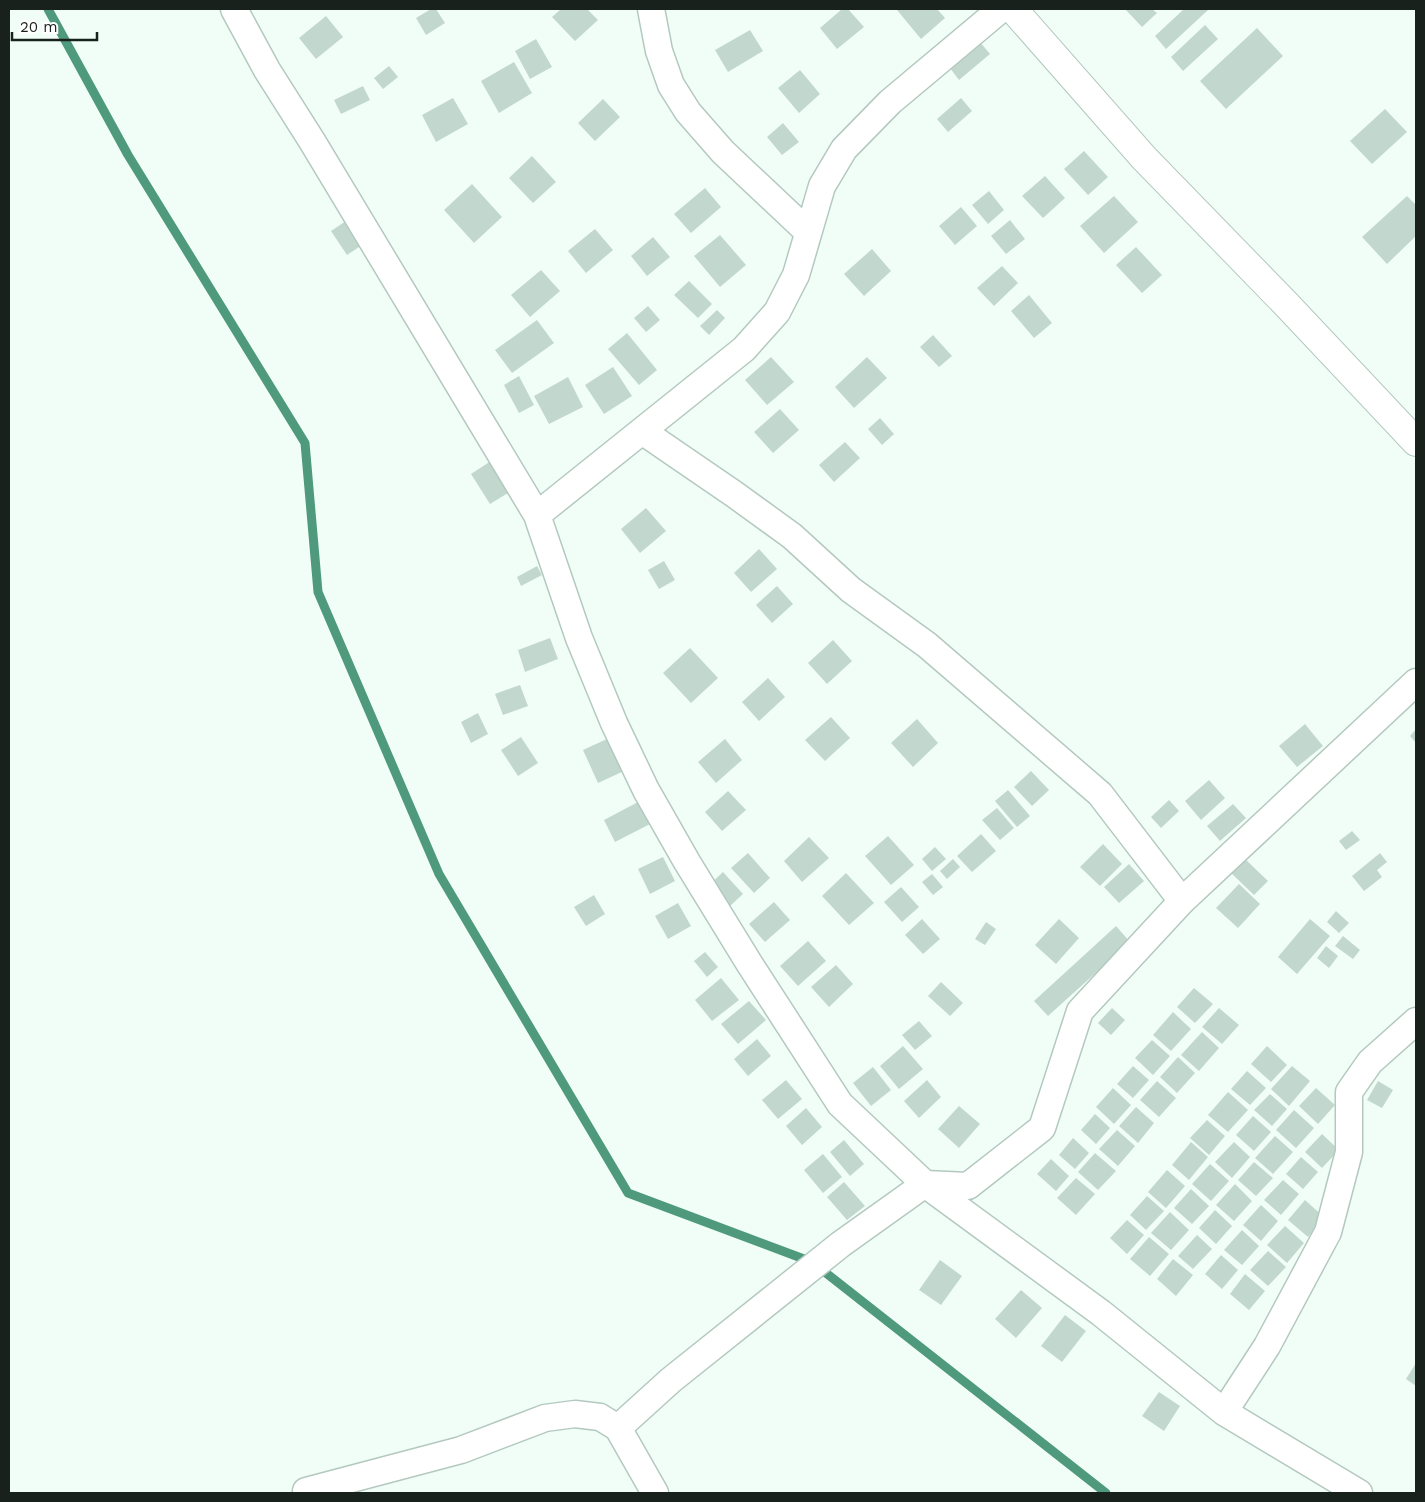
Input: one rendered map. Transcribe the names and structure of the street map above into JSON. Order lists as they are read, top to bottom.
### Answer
{
  "scale_bar": "20 m"
}
